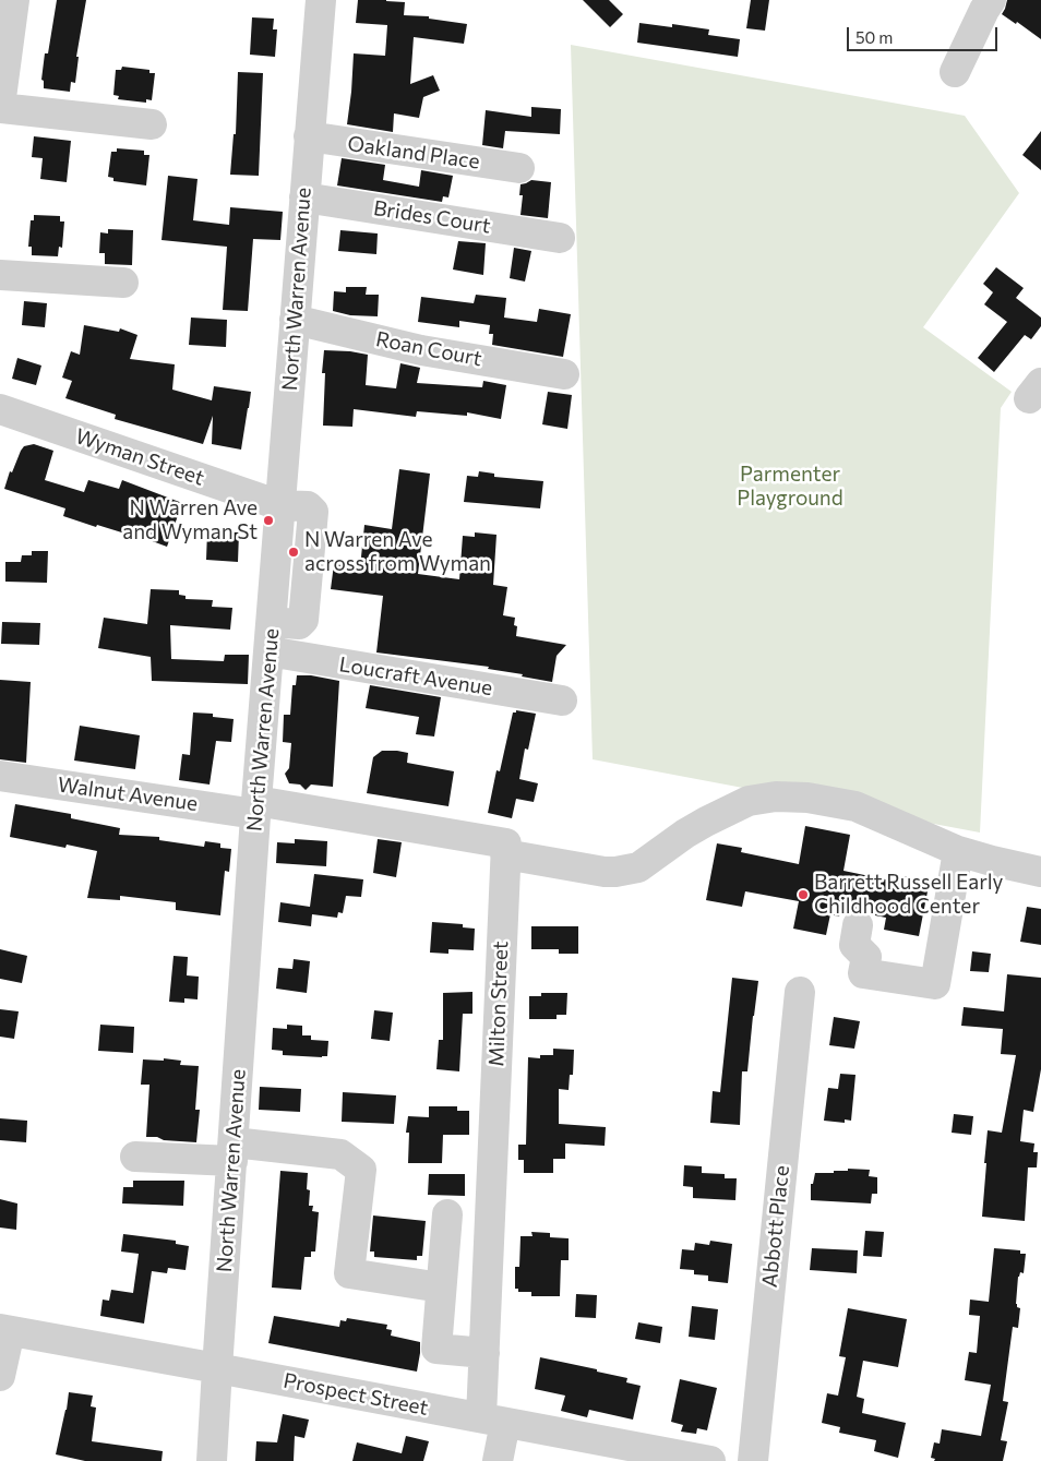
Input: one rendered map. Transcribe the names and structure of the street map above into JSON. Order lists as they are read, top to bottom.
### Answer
{
  "streets": {
    "street": [
      "Oakland Place",
      "Brides Court",
      "North Warren Avenue",
      "Roan Court",
      "Wyman Street",
      "Loucraft Avenue",
      "Walnut Avenue",
      "Milton Street",
      "Abbott Place",
      "Prospect Street"
    ]
  },
  "crossings": [
    ["Oakland Place", "North Warren Avenue"],
    ["Brides Court", "North Warren Avenue"],
    ["North Warren Avenue", "Roan Court"],
    ["North Warren Avenue", "Wyman Street"],
    ["North Warren Avenue", "Loucraft Avenue"],
    ["North Warren Avenue", "Walnut Avenue"],
    ["North Warren Avenue", "Prospect Street"],
    ["Milton Street", "Prospect Street"]
  ],
  "parks": ["Parmenter Playground"],
  "places": ["N Warren Ave and Wyman St", "N Warren Ave across from Wyman", "Barrett Russell Early Childhood Center"],
  "scale_bar": "50 m"
}
